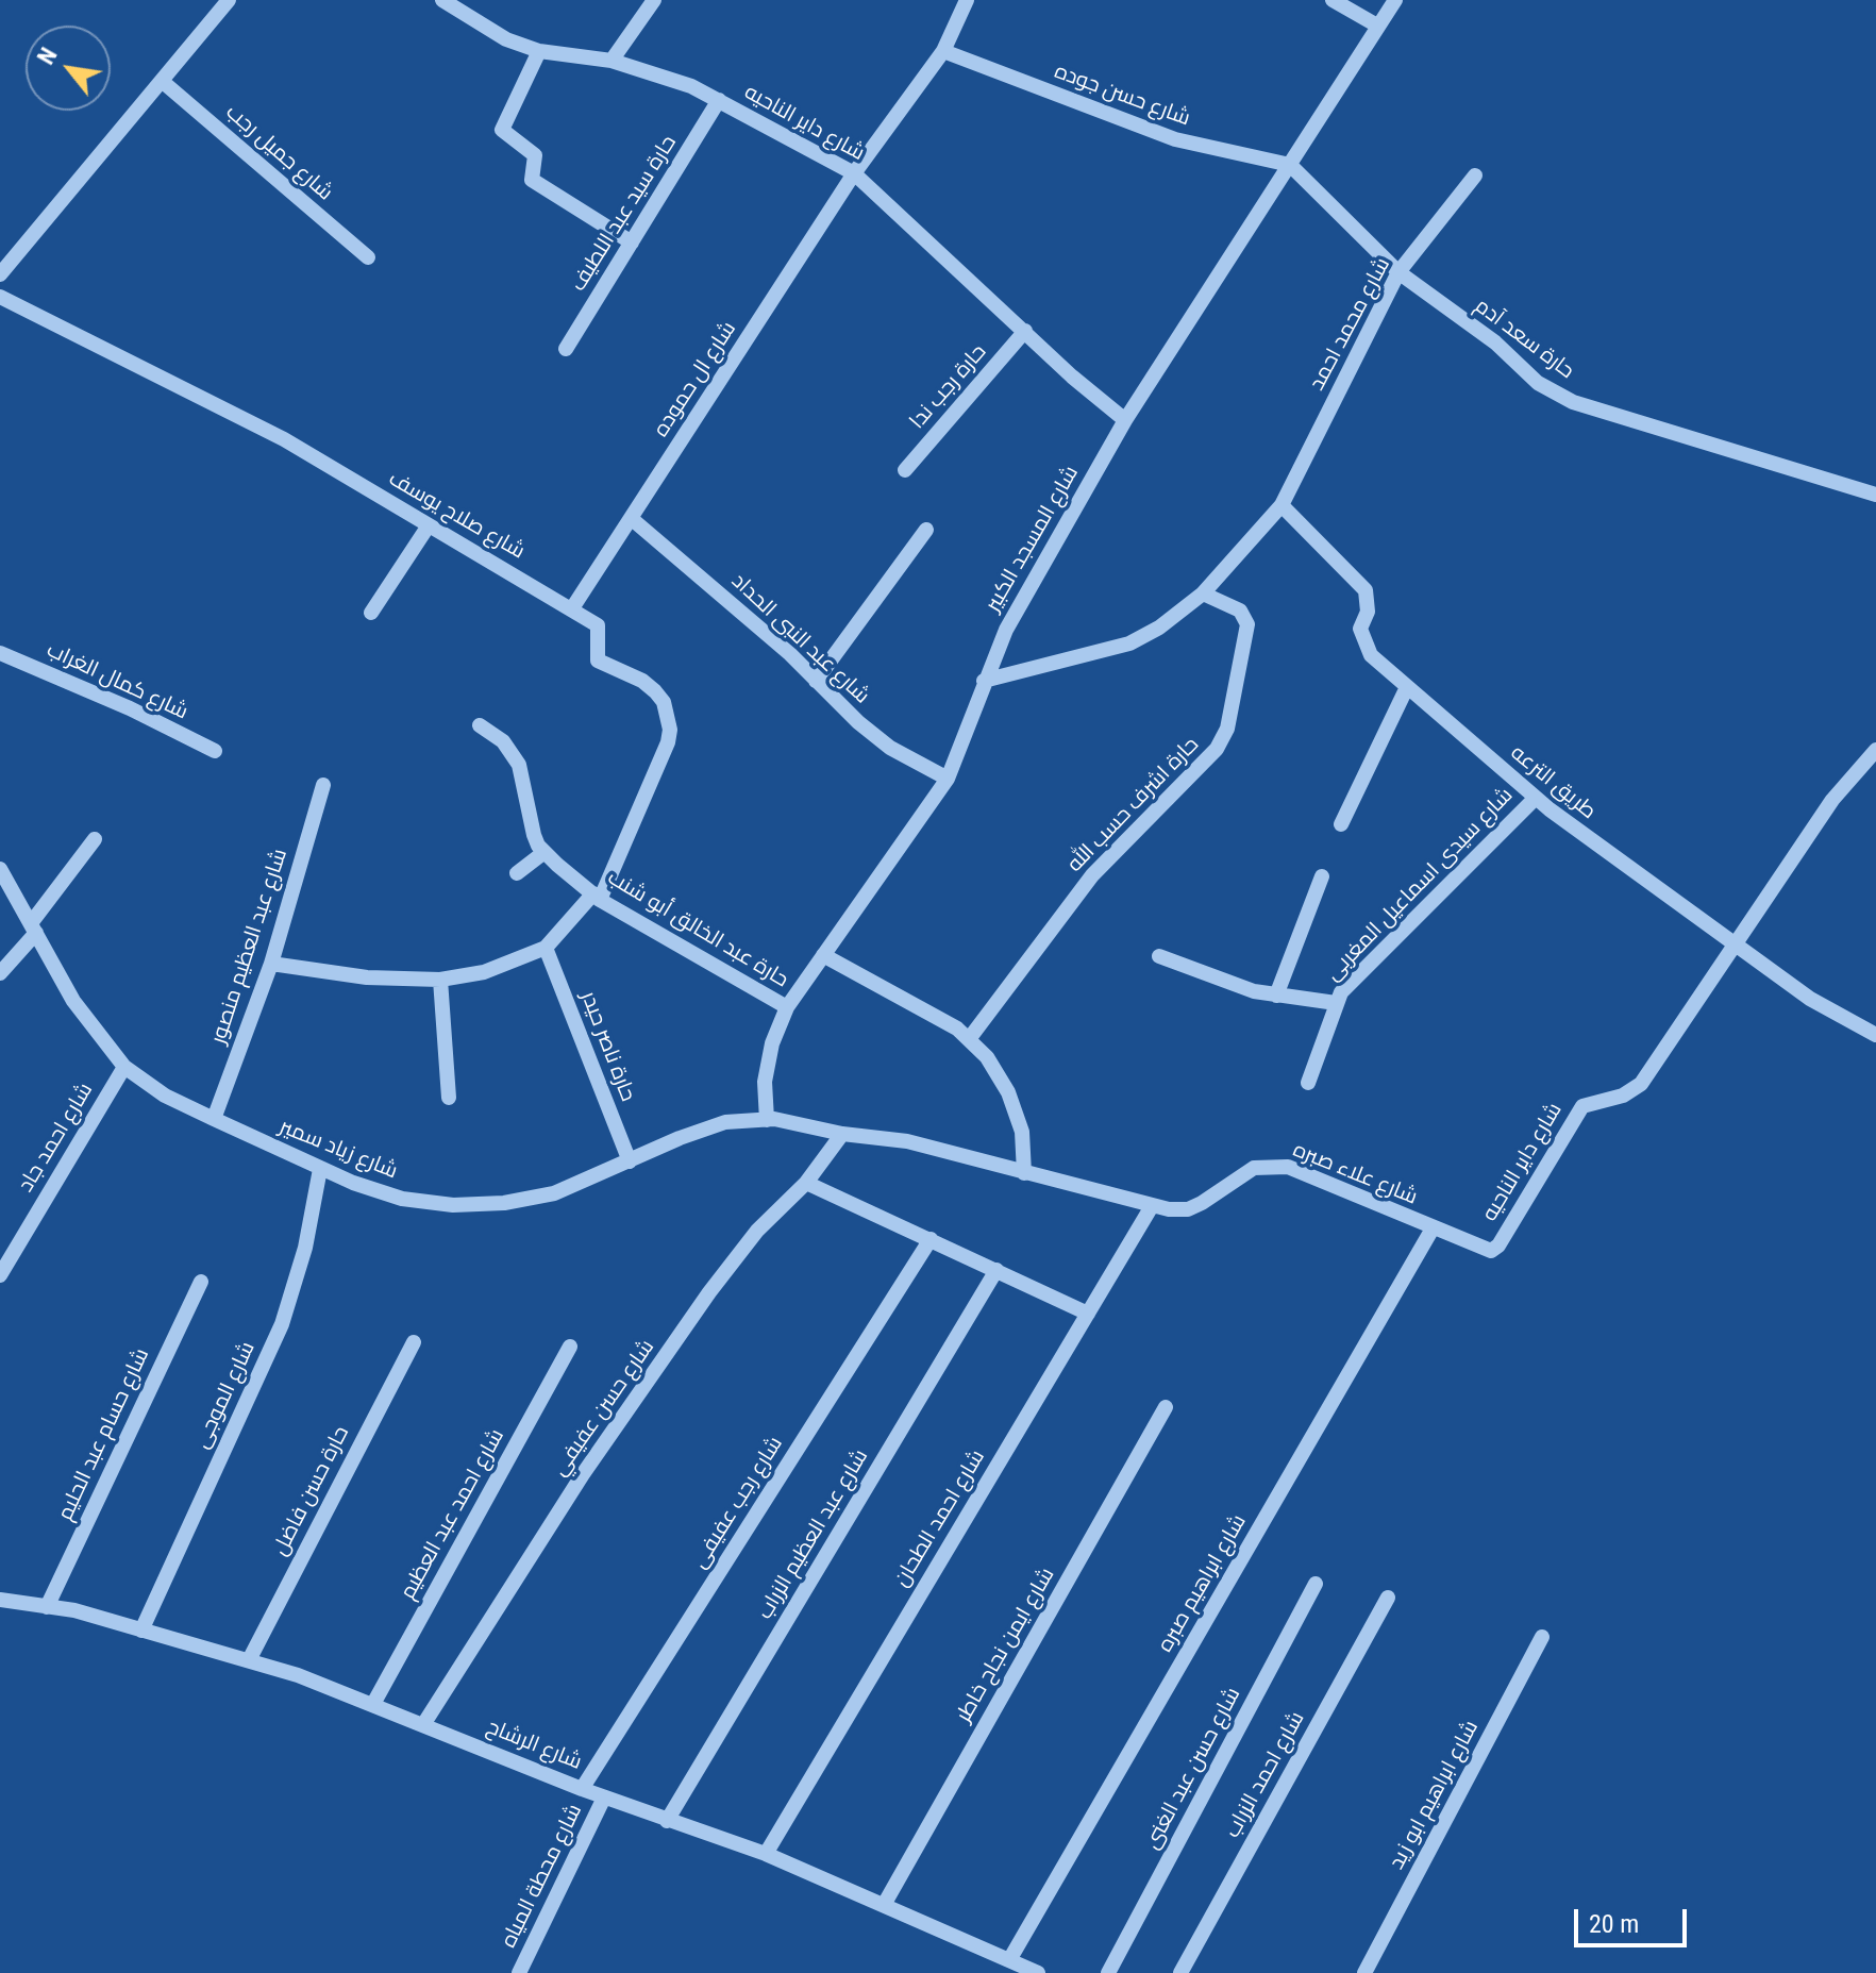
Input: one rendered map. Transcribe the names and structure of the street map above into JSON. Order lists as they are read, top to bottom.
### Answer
{
  "streets": {
    "street": [
      "شارع حسن جوده",
      "شارع داير الناحيه",
      "شارع جميل رجب",
      "حارة سيد عبد اللطيف",
      "شارع محمد احمد",
      "حارة سعد آدم",
      "شارع ال حموده",
      "حارة رجب ندا",
      "شارع صلاح يوسف",
      "شارع المسجد الكبير",
      "شارع عبد النبى الحداد",
      "شارع كمال الغراب",
      "طريق الترعه",
      "حارة اشرف حسب الله",
      "شارع سيدى اسماعيل المغربى",
      "حارة عبد الخالق أبو شنب",
      "شارع عبد العظيم منصور",
      "حارة ناصر حيدر",
      "شارع احمد جاد",
      "شارع زياد سمير",
      "شارع علاء صبره",
      "شارع الموجى",
      "شارع حسن عفيفي",
      "شارع حسام عبد الحليم",
      "حارة حسن فاضل",
      "شارع رجب عفيفى",
      "شارع احمد عبد العظيم",
      "شارع احمد الطحان",
      "شارع عبد العظيم الزراب",
      "شارع ابراهيم صبره",
      "شارع ايمن نجاح خاطر",
      "شارع الرشاح",
      "شارع حسن عبد الغنى",
      "شارع احمد الزراب",
      "شارع ابراهيم ابو زيد",
      "شارع محطة المياه"
    ]
  },
  "crossings": [
    ["شارع حسن جوده", "حارة سعد آدم"],
    ["شارع حسن جوده", "شارع ال حموده"],
    ["شارع حسن جوده", "شارع المسجد الكبير"],
    ["شارع داير الناحيه", "حارة سيد عبد اللطيف"],
    ["شارع داير الناحيه", "شارع ال حموده"],
    ["شارع داير الناحيه", "حارة رجب ندا"],
    ["شارع داير الناحيه", "شارع المسجد الكبير"],
    ["شارع داير الناحيه", "طريق الترعه"],
    ["شارع داير الناحيه", "شارع علاء صبره"],
    ["شارع محمد احمد", "حارة سعد آدم"],
    ["شارع محمد احمد", "شارع المسجد الكبير"],
    ["شارع محمد احمد", "طريق الترعه"],
    ["شارع محمد احمد", "حارة اشرف حسب الله"],
    ["حارة سعد آدم", "شارع المسجد الكبير"],
    ["شارع ال حموده", "شارع صلاح يوسف"],
    ["شارع ال حموده", "شارع عبد النبى الحداد"],
    ["شارع صلاح يوسف", "حارة عبد الخالق أبو شنب"],
    ["شارع المسجد الكبير", "شارع عبد النبى الحداد"],
    ["شارع المسجد الكبير", "حارة عبد الخالق أبو شنب"],
    ["شارع المسجد الكبير", "شارع زياد سمير"],
    ["طريق الترعه", "شارع سيدى اسماعيل المغربى"],
    ["شارع عبد العظيم منصور", "شارع زياد سمير"],
    ["حارة ناصر حيدر", "شارع زياد سمير"],
    ["شارع احمد جاد", "شارع زياد سمير"],
    ["شارع زياد سمير", "شارع علاء صبره"],
    ["شارع زياد سمير", "شارع الموجى"],
    ["شارع زياد سمير", "شارع حسن عفيفي"],
    ["شارع علاء صبره", "شارع احمد الطحان"],
    ["شارع علاء صبره", "شارع ابراهيم صبره"],
    ["شارع الموجى", "شارع الرشاح"],
    ["شارع حسن عفيفي", "شارع الرشاح"],
    ["شارع حسام عبد الحليم", "شارع الرشاح"],
    ["حارة حسن فاضل", "شارع الرشاح"],
    ["شارع رجب عفيفى", "شارع الرشاح"],
    ["شارع احمد عبد العظيم", "شارع الرشاح"],
    ["شارع احمد الطحان", "شارع الرشاح"],
    ["شارع عبد العظيم الزراب", "شارع الرشاح"],
    ["شارع ابراهيم صبره", "شارع الرشاح"],
    ["شارع ايمن نجاح خاطر", "شارع الرشاح"],
    ["شارع الرشاح", "شارع محطة المياه"]
  ],
  "scale_bar": "20 m",
  "north": "top left"
}
